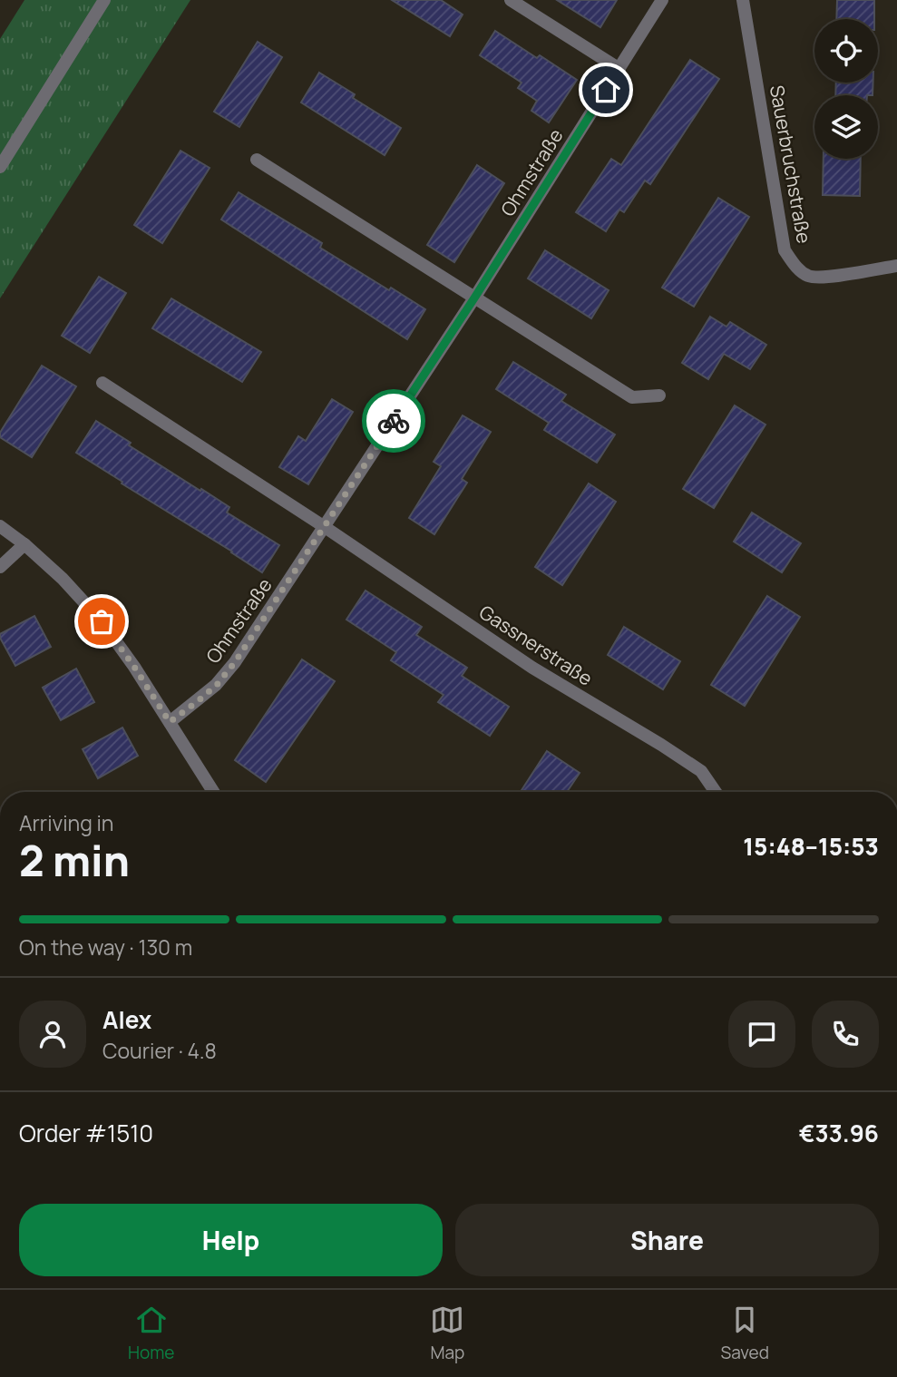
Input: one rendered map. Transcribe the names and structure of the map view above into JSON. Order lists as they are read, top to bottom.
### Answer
{
  "streets": {
    "street": ["Sauerbruchstraße", "Ohmstraße", "Gassnerstraße"]
  },
  "crossings": [
    ["Ohmstraße", "Gassnerstraße"]
  ],
  "page": {
    "heading": ["2 min", "Arriving in", "15:48–15:53"],
    "panel": [
      "Alex",
      "Courier · 4.8",
      "Order #1510",
      "€33.96"
    ],
    "bar": "On the way · 130 m",
    "buttons": ["Help", "Share"],
    "tabs": ["Home", "Map", "Saved"]
  }
}
